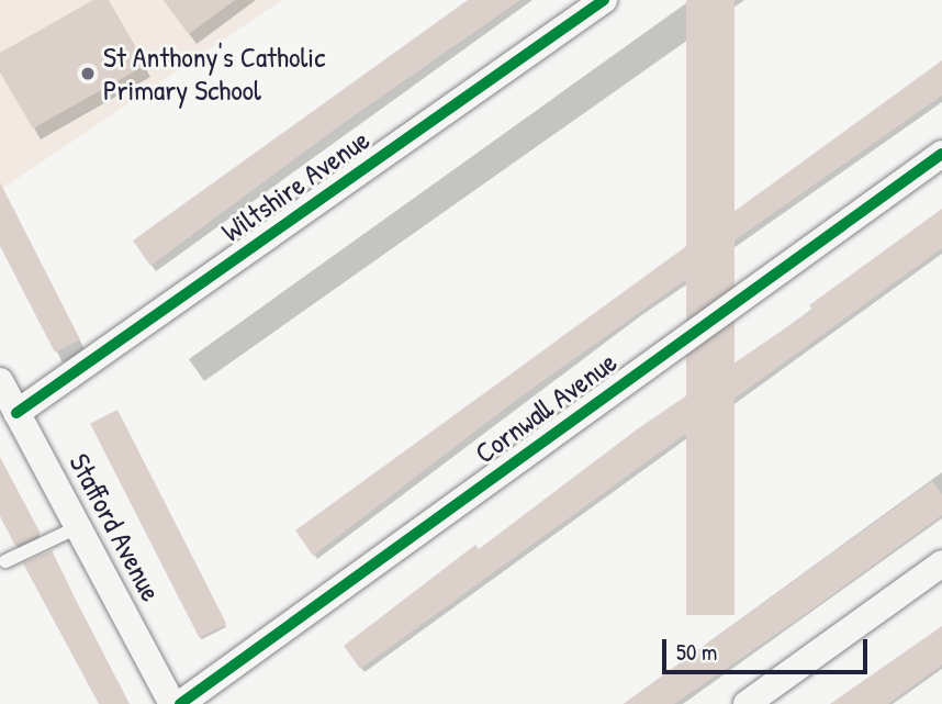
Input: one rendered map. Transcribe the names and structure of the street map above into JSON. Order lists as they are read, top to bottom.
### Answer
{
  "streets": {
    "street": ["Wiltshire Avenue", "Cornwall Avenue", "Stafford Avenue"]
  },
  "crossings": [
    ["Wiltshire Avenue", "Stafford Avenue"]
  ],
  "places": ["St Anthony's Catholic Primary School"],
  "scale_bar": "50 m"
}
